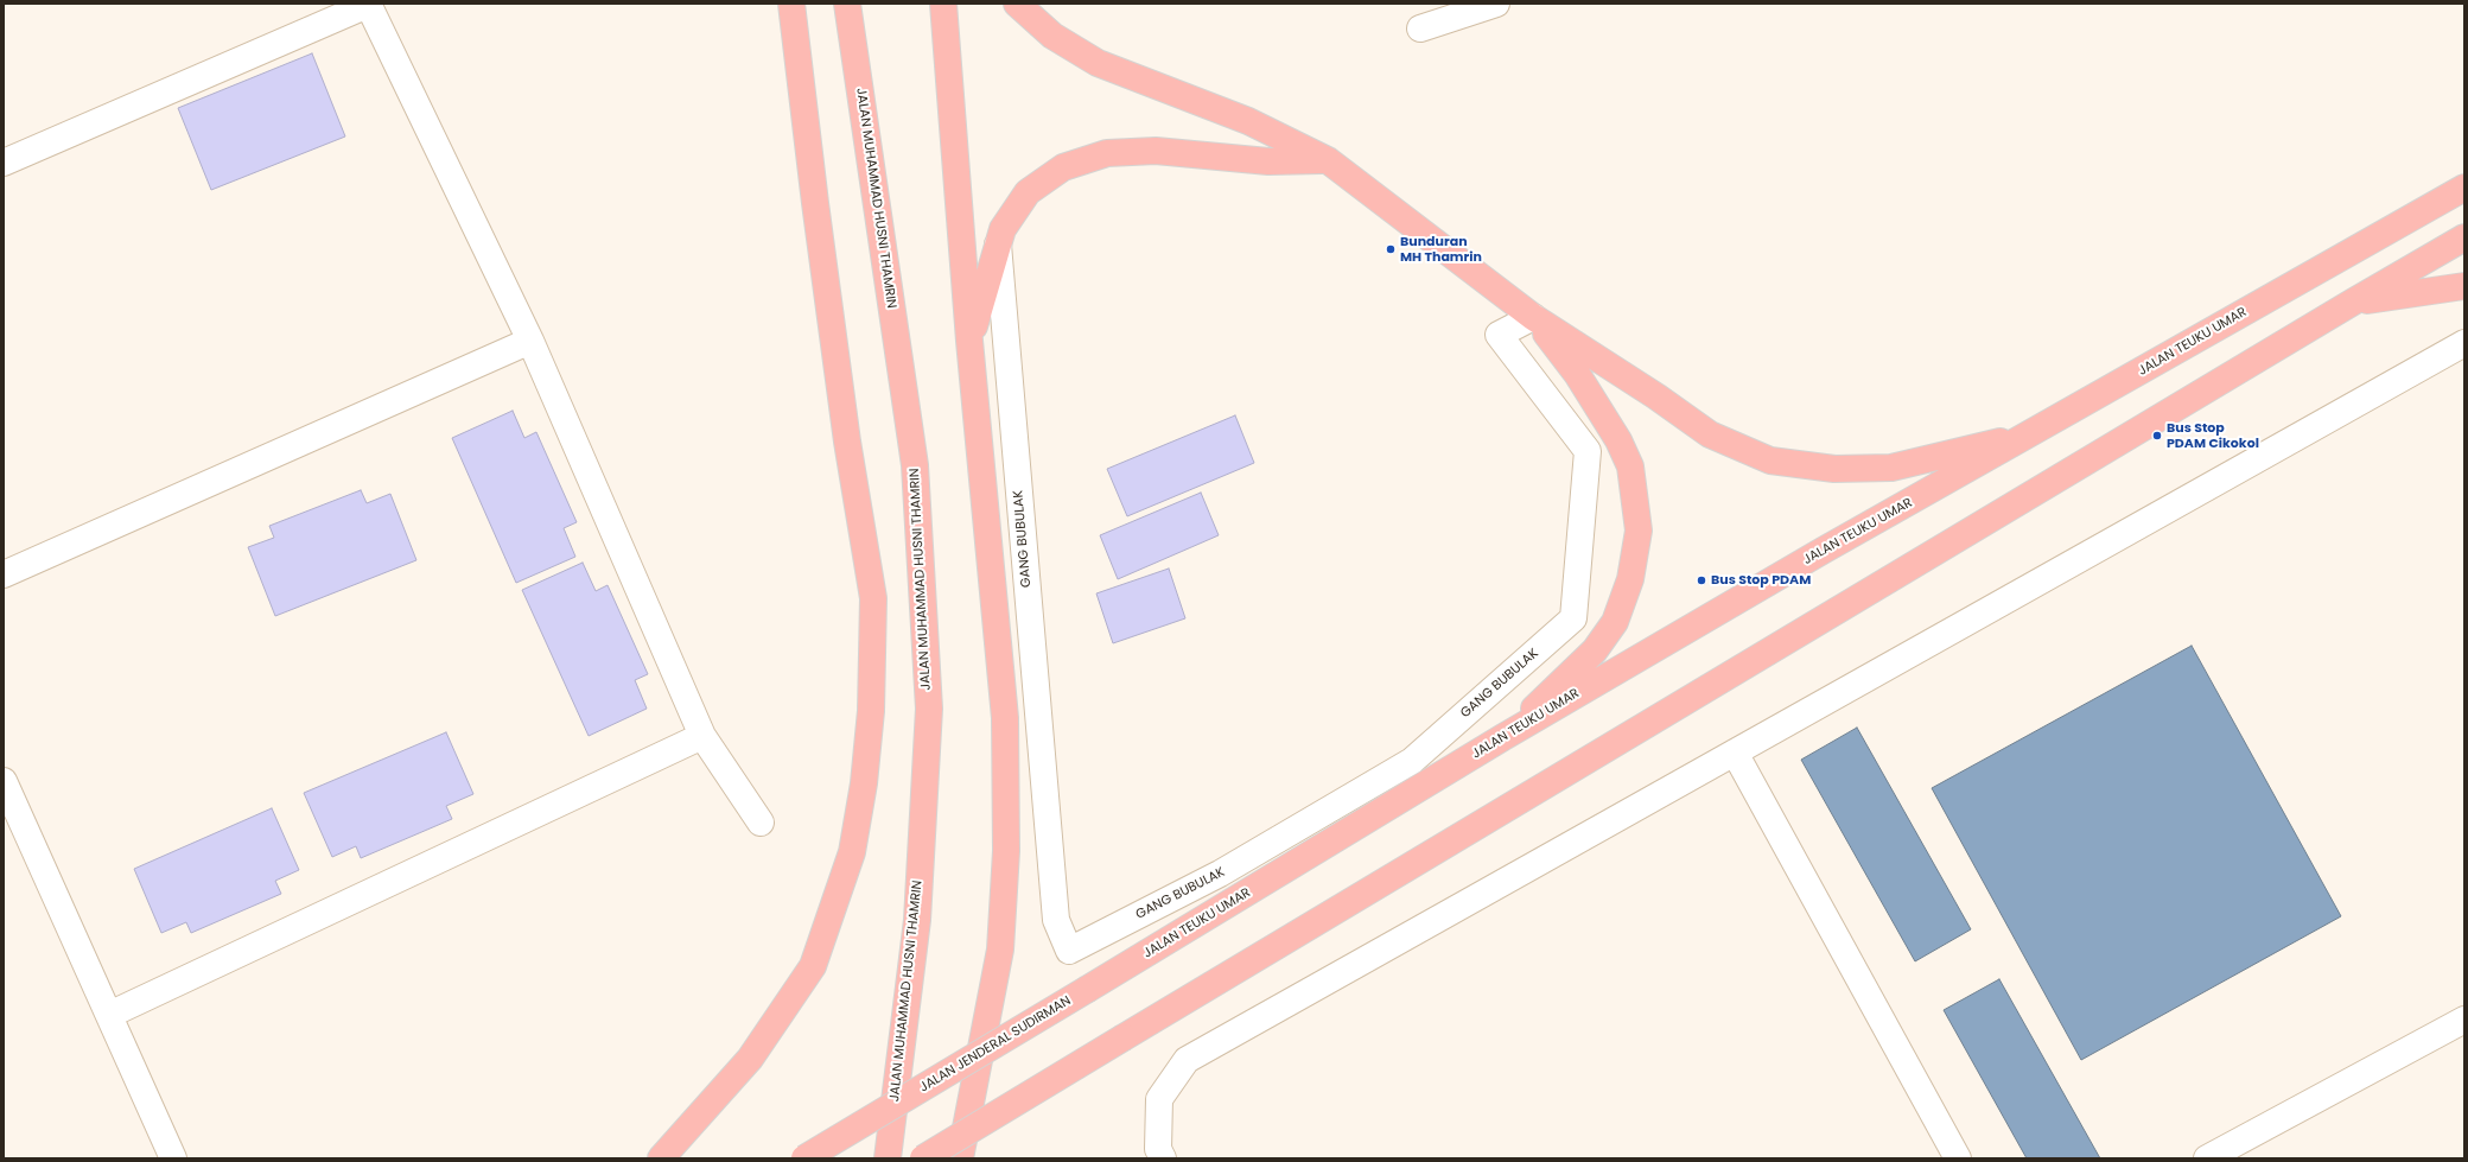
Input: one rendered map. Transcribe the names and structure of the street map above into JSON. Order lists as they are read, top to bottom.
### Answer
{
  "streets": {
    "main road": ["JALAN MUHAMMAD HUSNI THAMRIN", "JALAN TEUKU UMAR", "JALAN JENDERAL SUDIRMAN"],
    "street": ["GANG BUBULAK"]
  },
  "crossings": [
    ["JALAN TEUKU UMAR", "JALAN JENDERAL SUDIRMAN"]
  ],
  "places": ["Bunduran MH Thamrin", "Bus Stop PDAM Cikokol", "Bus Stop PDAM"]
}
